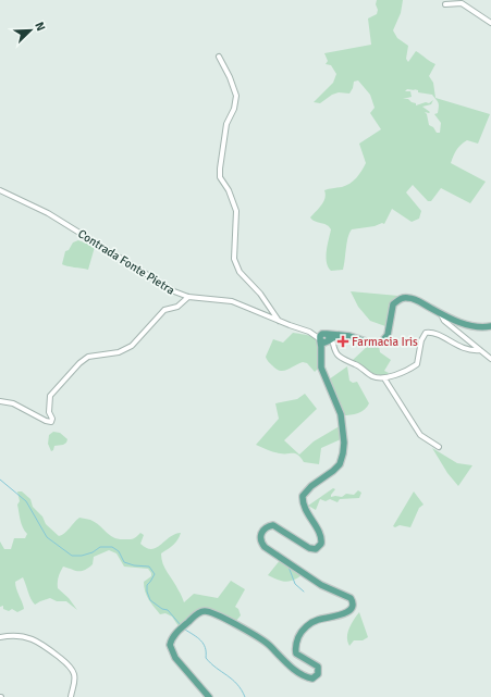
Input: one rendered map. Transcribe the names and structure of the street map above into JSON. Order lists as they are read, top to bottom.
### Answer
{
  "streets": {
    "street": ["Contrada Fonte Pietra"]
  },
  "places": {
    "health": ["Farmacia Iris"]
  },
  "north": "top right"
}
